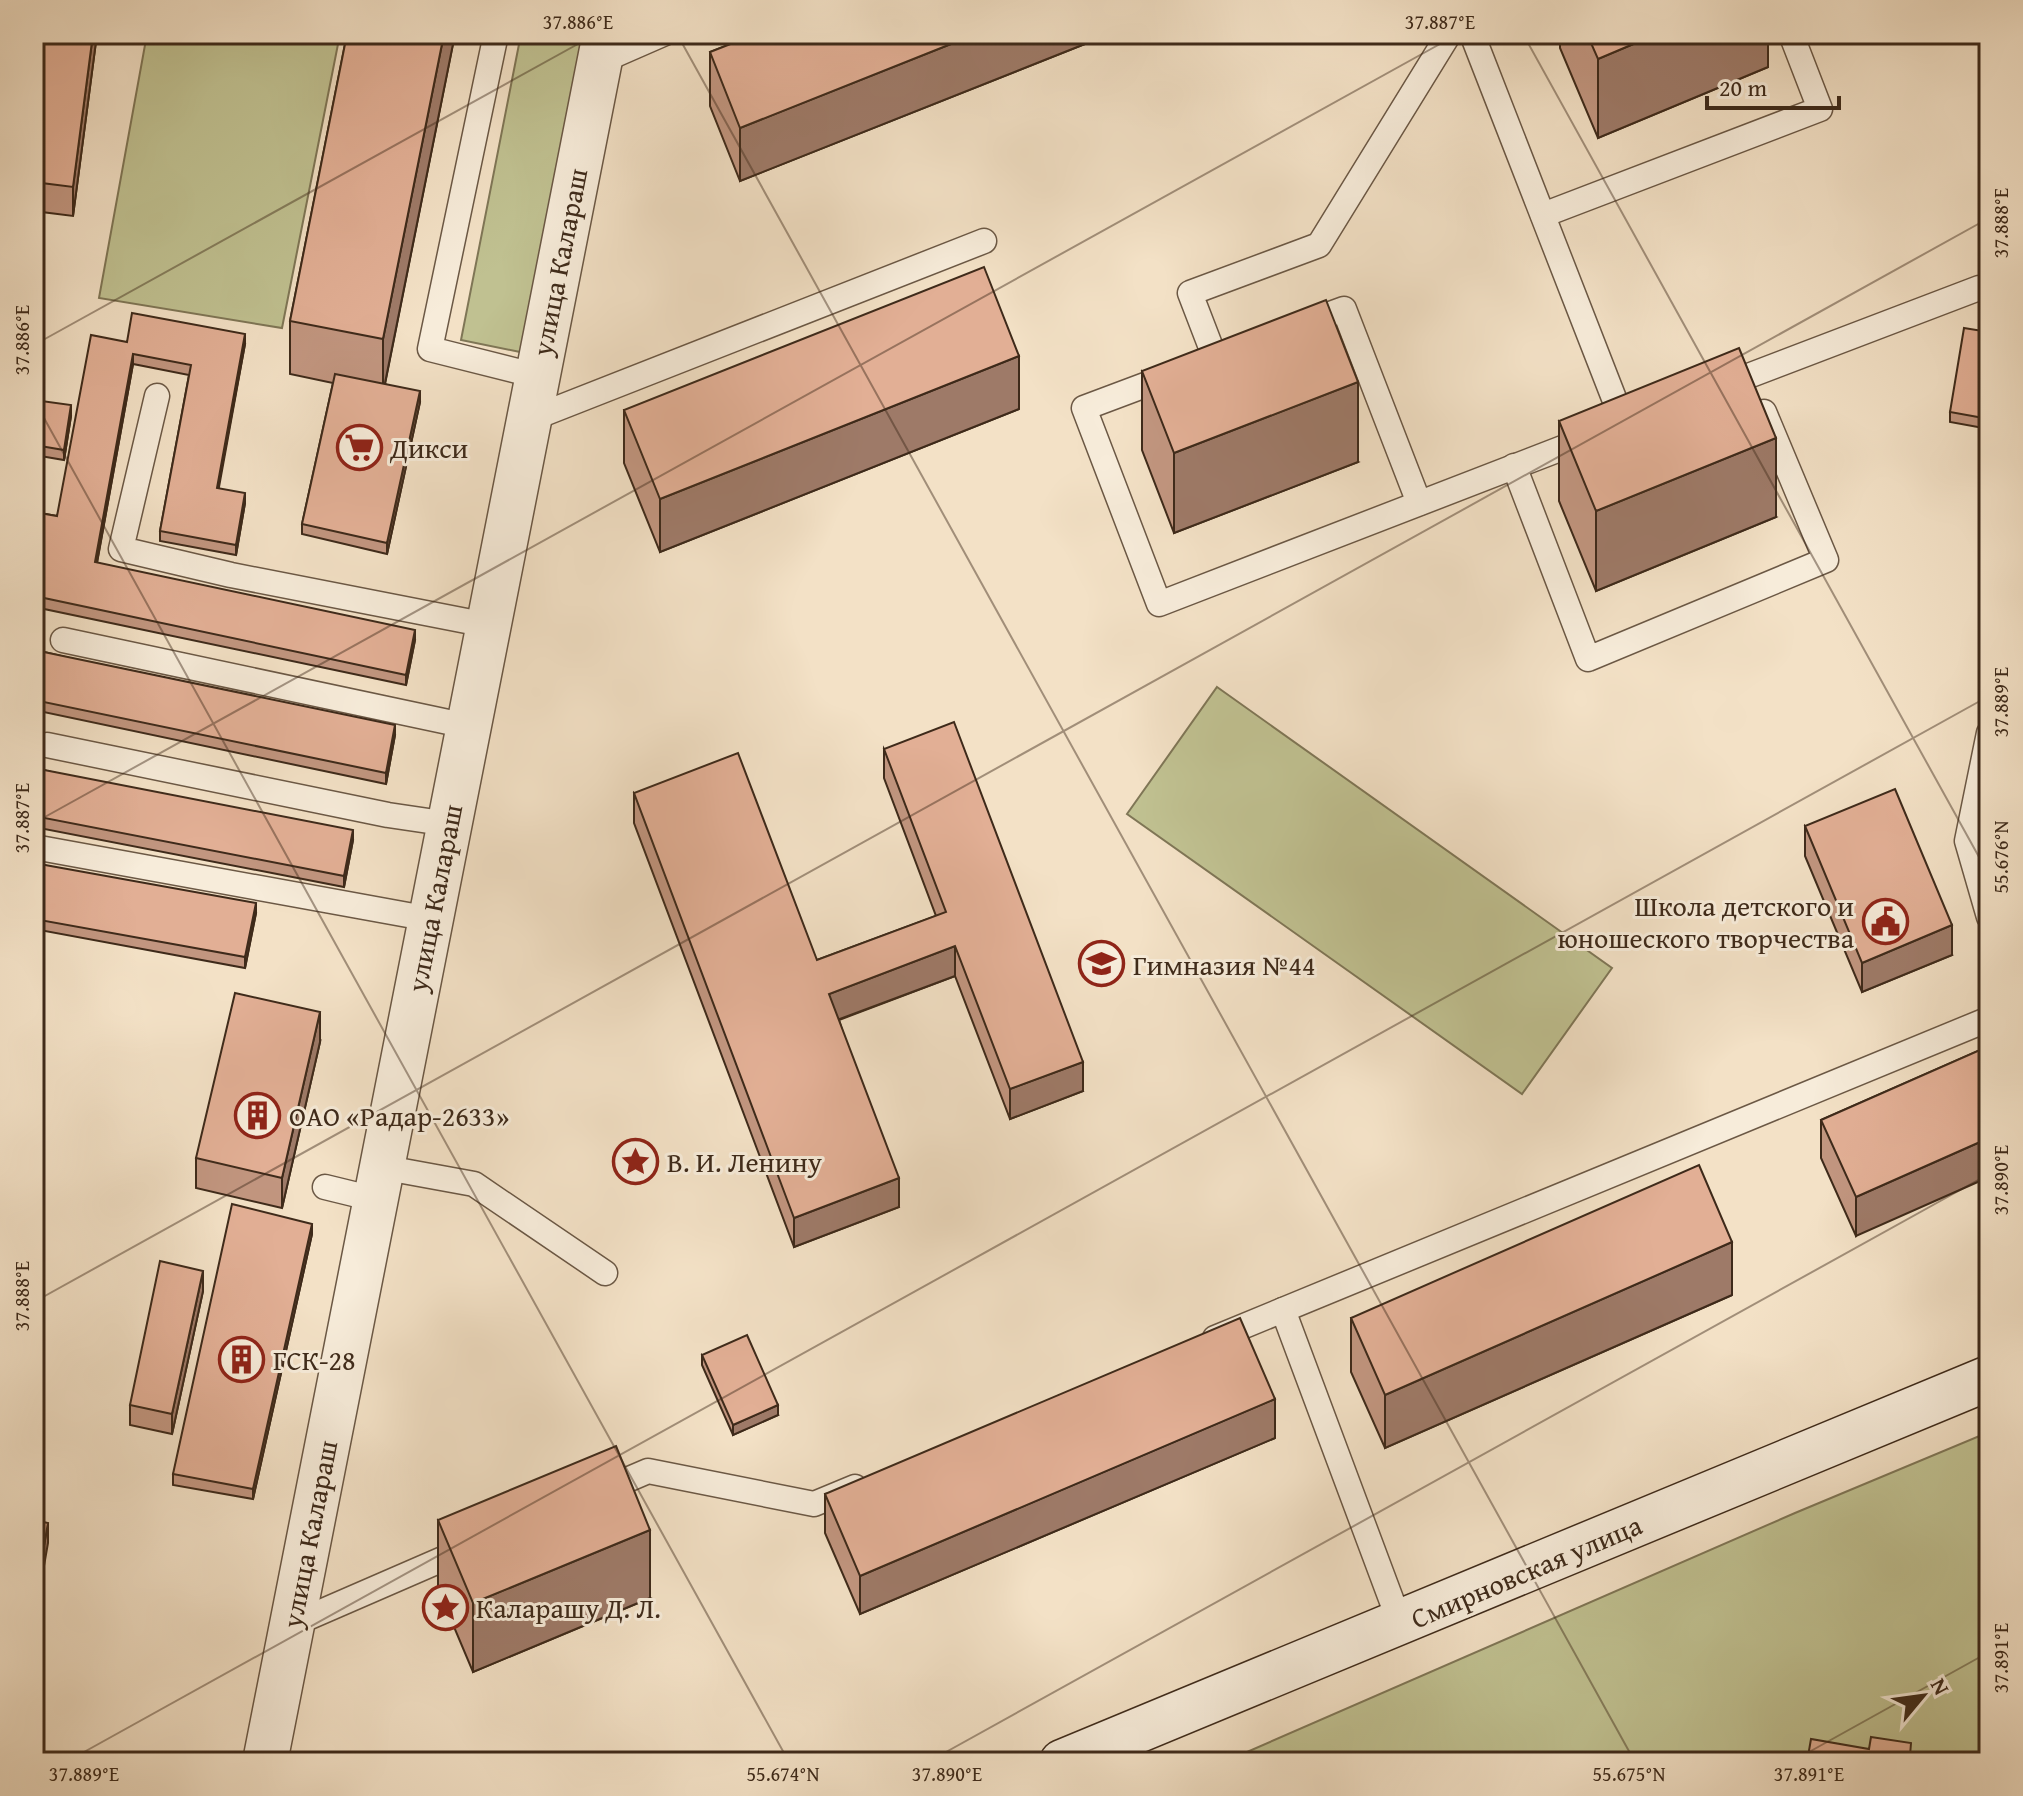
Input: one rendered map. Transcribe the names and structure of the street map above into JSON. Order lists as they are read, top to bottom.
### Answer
{
  "streets": {
    "street": ["улица Калараш", "Смирновская улица"]
  },
  "places": {
    "supermarket": ["Дикси"],
    "public building": ["Школа детского и юношеского творчества"],
    "school or university": ["Гимназия №44"],
    "building": ["ОАО «Радар-2633»", "ГСК-28"],
    "place": ["В. И. Ленину", "Каларашу Д. Л."]
  },
  "scale_bar": "20 m",
  "north": "top right",
  "coordinates": [
    "37.886°E",
    "37.887°E",
    "37.888°E",
    "37.889°E",
    "55.676°N",
    "37.890°E",
    "37.891°E",
    "55.674°N",
    "55.675°N"
  ]
}
